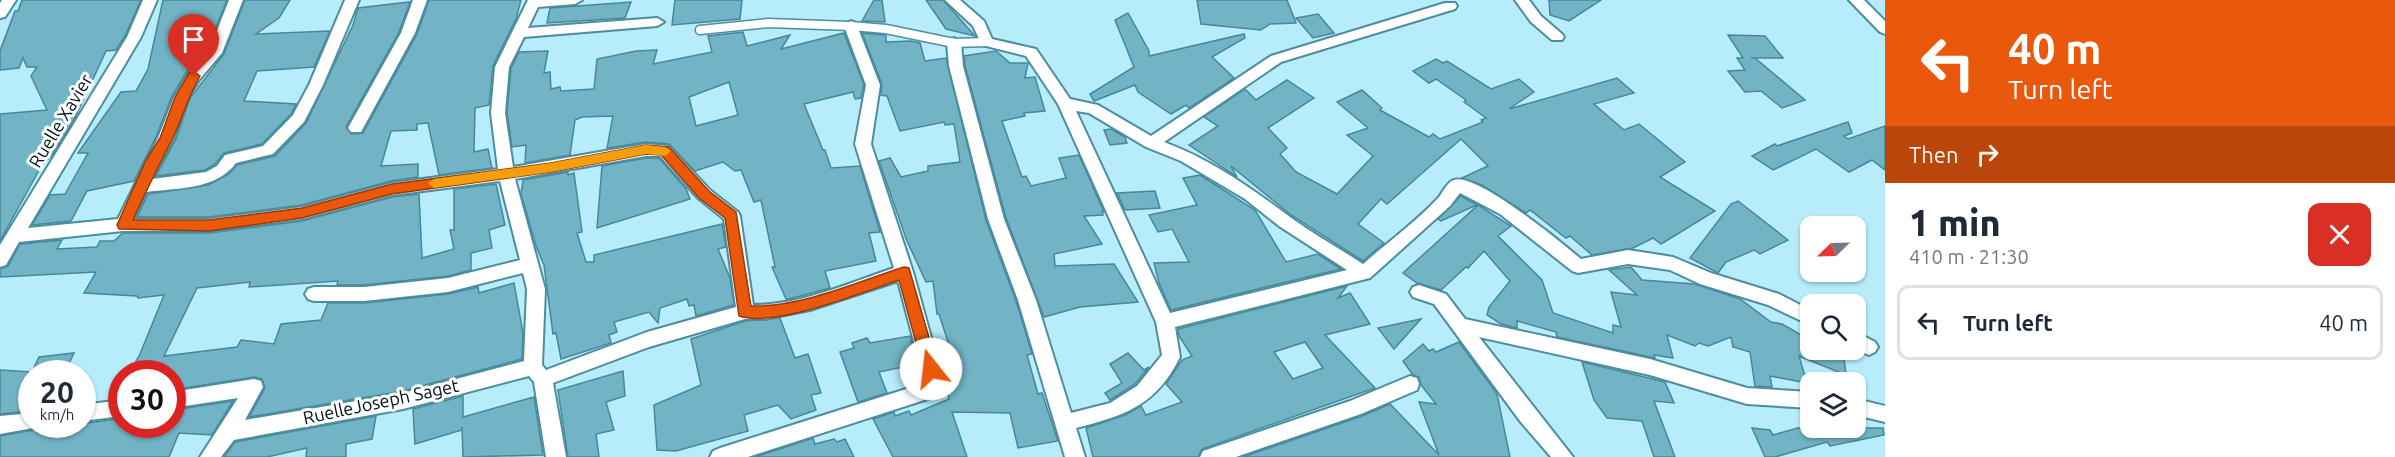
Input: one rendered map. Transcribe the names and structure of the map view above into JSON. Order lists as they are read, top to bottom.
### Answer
{
  "streets": {
    "street": ["Ruelle Xavier", "RuelleJoseph Saget"]
  },
  "north": "bottom left",
  "page": {
    "turn": ["40 m", "Turn left"],
    "then": "Then",
    "heading": ["1 min", "410 m · 21:30"],
    "list": [
      {
        "name": "Turn left",
        "value": "40 m"
      }
    ],
    "speed": "20 km/h",
    "limit": "30"
  }
}
